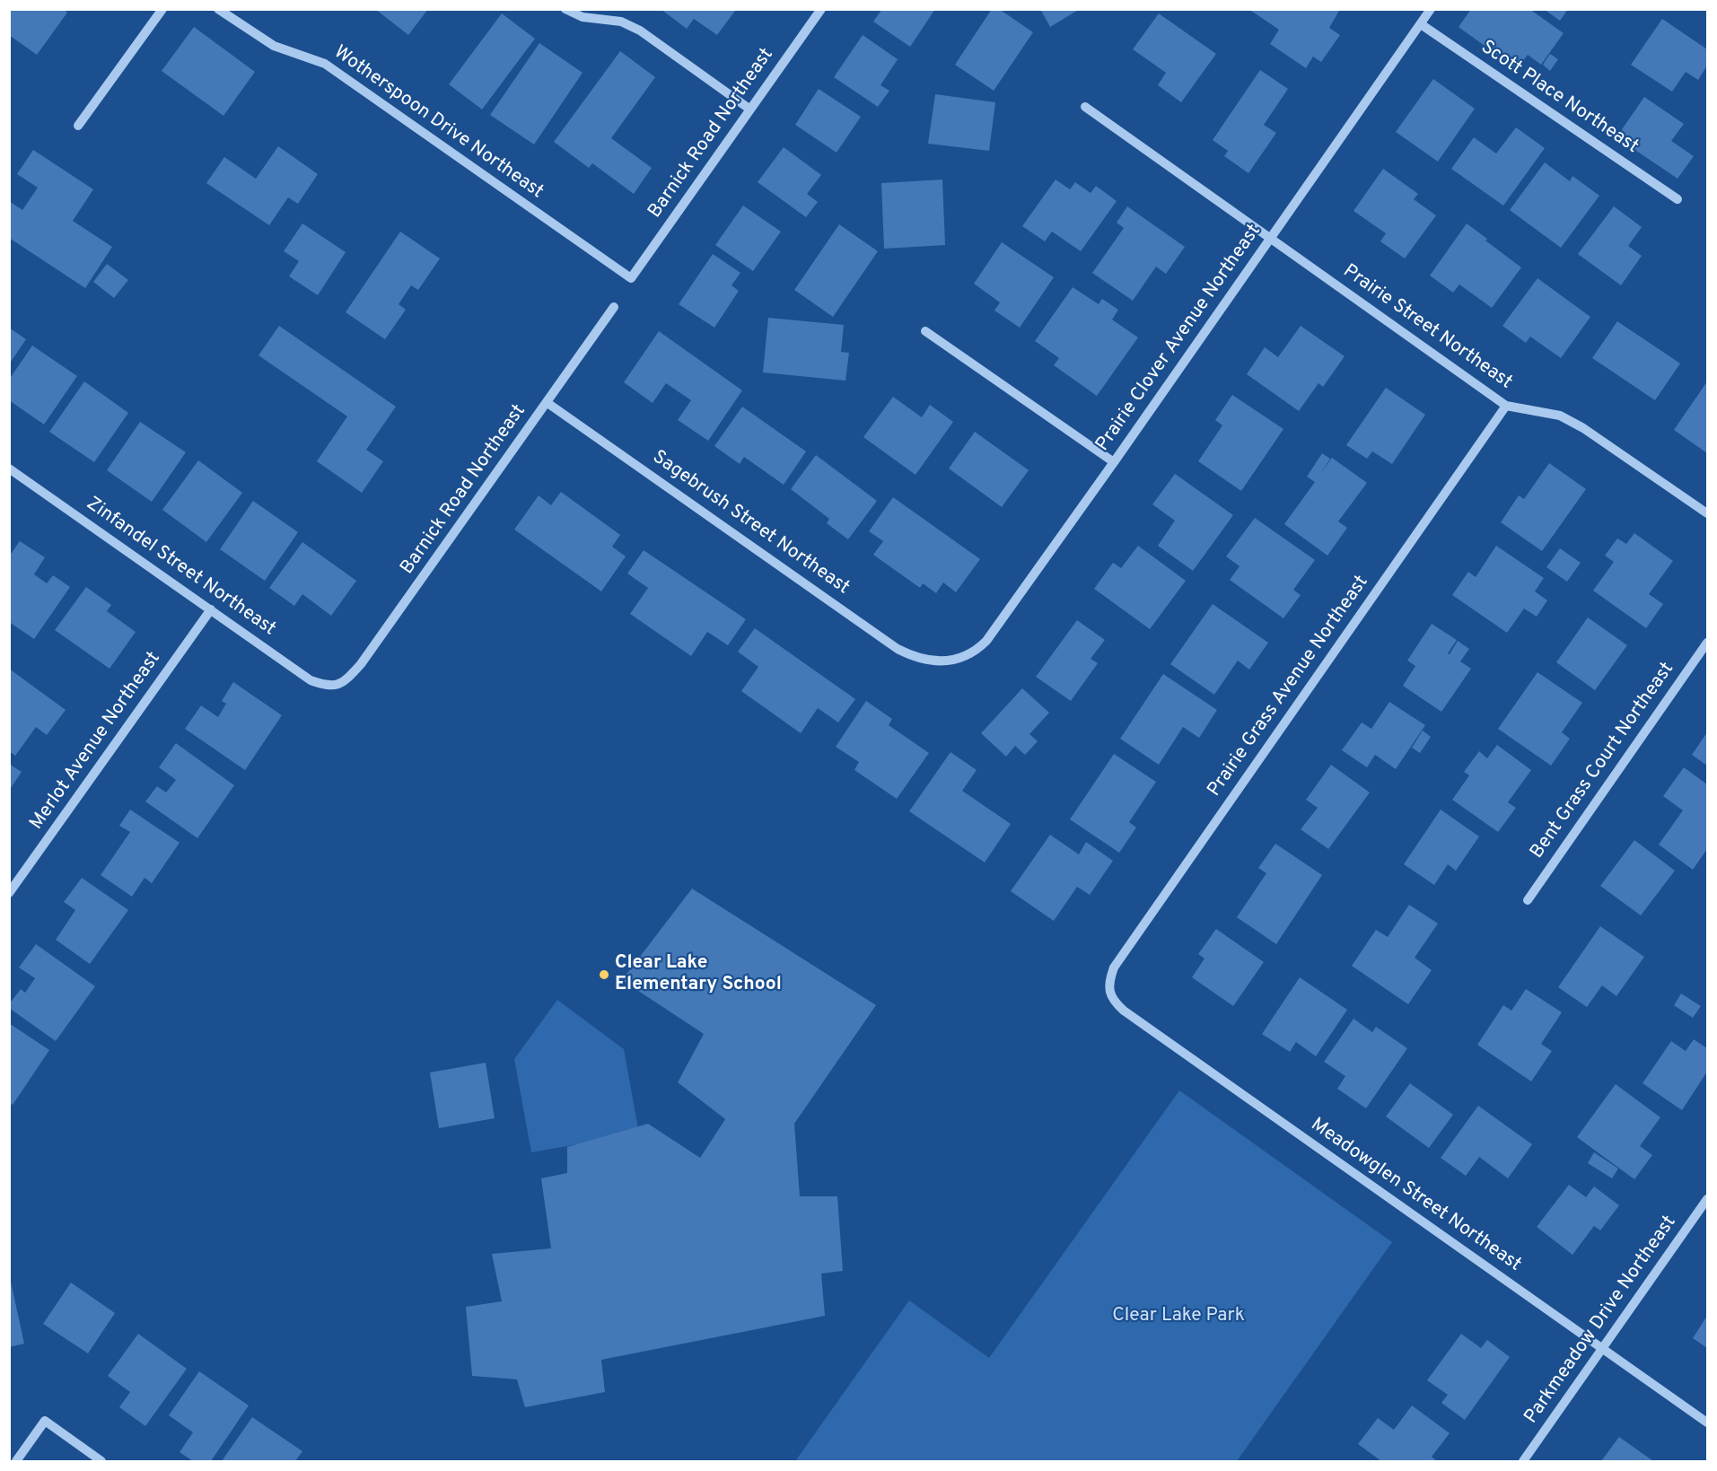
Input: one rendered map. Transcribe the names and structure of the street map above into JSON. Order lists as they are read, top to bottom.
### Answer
{
  "streets": {
    "street": [
      "Scott Place Northeast",
      "Wotherspoon Drive Northeast",
      "Barnick Road Northeast",
      "Prairie Street Northeast",
      "Prairie Clover Avenue Northeast",
      "Sagebrush Street Northeast",
      "Zinfandel Street Northeast",
      "Prairie Grass Avenue Northeast",
      "Merlot Avenue Northeast",
      "Bent Grass Court Northeast",
      "Meadowglen Street Northeast",
      "Parkmeadow Drive Northeast"
    ]
  },
  "crossings": [
    ["Scott Place Northeast", "Prairie Clover Avenue Northeast"],
    ["Wotherspoon Drive Northeast", "Barnick Road Northeast"],
    ["Barnick Road Northeast", "Sagebrush Street Northeast"],
    ["Barnick Road Northeast", "Zinfandel Street Northeast"],
    ["Prairie Street Northeast", "Prairie Clover Avenue Northeast"],
    ["Prairie Street Northeast", "Prairie Grass Avenue Northeast"],
    ["Prairie Clover Avenue Northeast", "Sagebrush Street Northeast"],
    ["Zinfandel Street Northeast", "Merlot Avenue Northeast"],
    ["Prairie Grass Avenue Northeast", "Meadowglen Street Northeast"],
    ["Meadowglen Street Northeast", "Parkmeadow Drive Northeast"]
  ],
  "parks": ["Clear Lake Park"],
  "places": ["Clear Lake Elementary School"]
}
